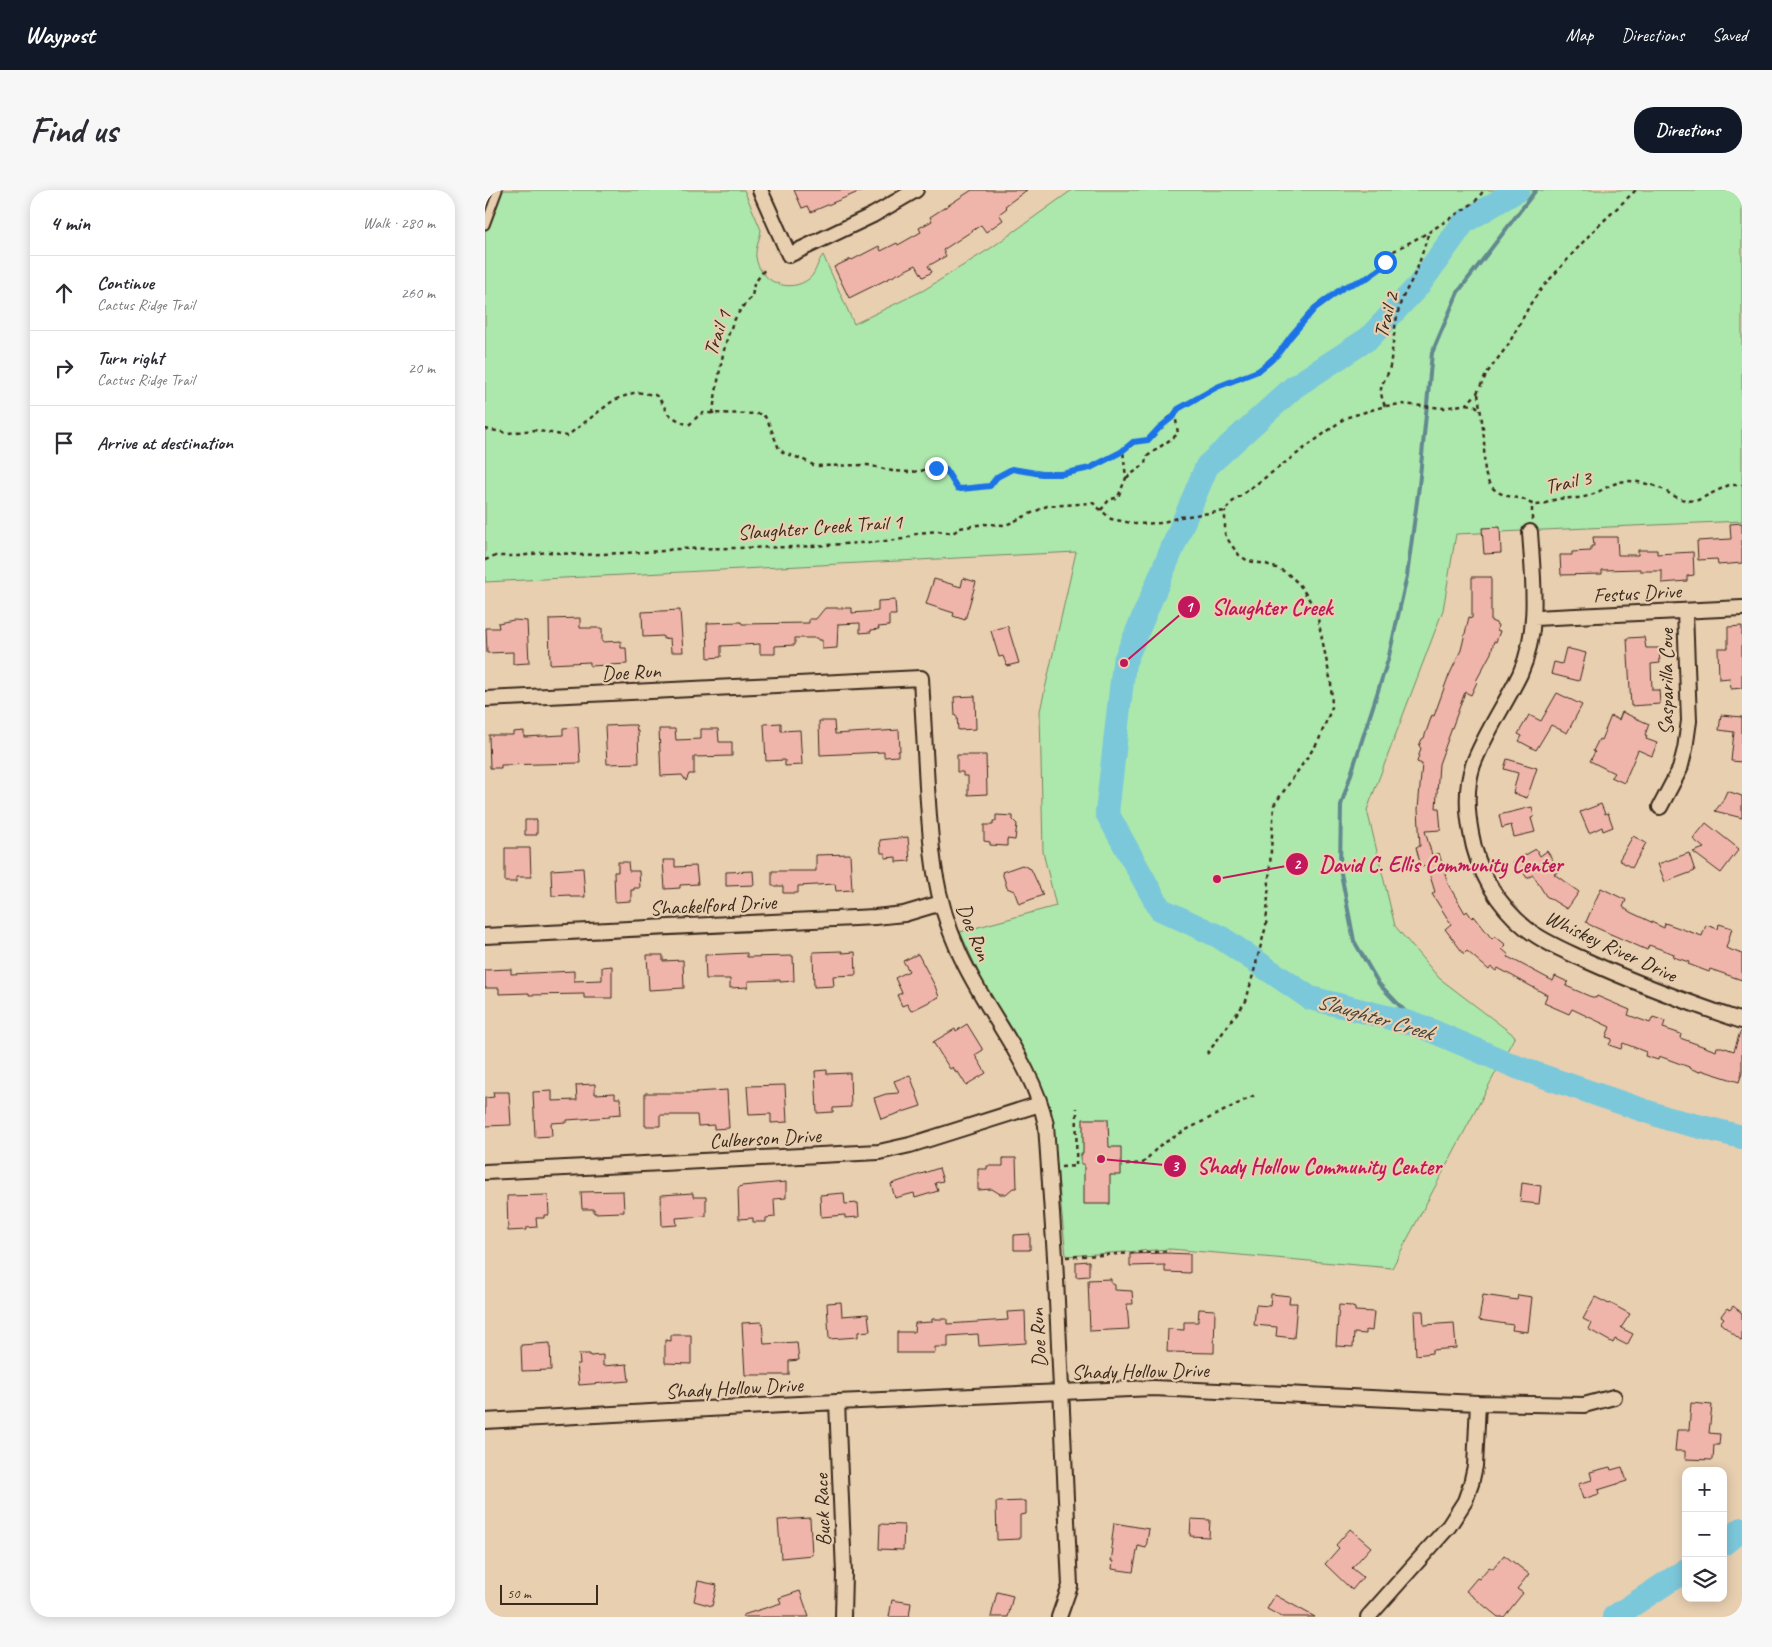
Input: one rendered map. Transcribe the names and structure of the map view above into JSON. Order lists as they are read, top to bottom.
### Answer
{
  "streets": {
    "street": [
      "Festus Drive",
      "Doe Run",
      "Sasparilla Cove",
      "Shackelford Drive",
      "Whiskey River Drive",
      "Culberson Drive",
      "Shady Hollow Drive",
      "Buck Race"
    ],
    "path": [
      "Trail 2",
      "Trail 1",
      "Trail 3",
      "Slaughter Creek Trail 1"
    ]
  },
  "crossings": [
    ["Festus Drive", "Sasparilla Cove"],
    ["Festus Drive", "Whiskey River Drive"],
    ["Doe Run", "Shackelford Drive"],
    ["Doe Run", "Culberson Drive"],
    ["Doe Run", "Shady Hollow Drive"],
    ["Shady Hollow Drive", "Buck Race"]
  ],
  "water": ["Slaughter Creek"],
  "places": ["Slaughter Creek", "David C. Ellis Community Center", "Shady Hollow Community Center"],
  "scale_bar": "50 m",
  "page": {
    "header": "Waypost",
    "nav": ["Map", "Directions", "Saved"],
    "buttons": "Directions",
    "title": "Find us",
    "heading": ["4 min", "Walk · 280 m"],
    "list": [
      ["Continue", "Cactus Ridge Trail", "260 m"],
      ["Turn right", "Cactus Ridge Trail", "20 m"],
      "Arrive at destination"
    ],
    "map_buttons": ["+", "−"],
    "scale": "50 m"
  }
}
